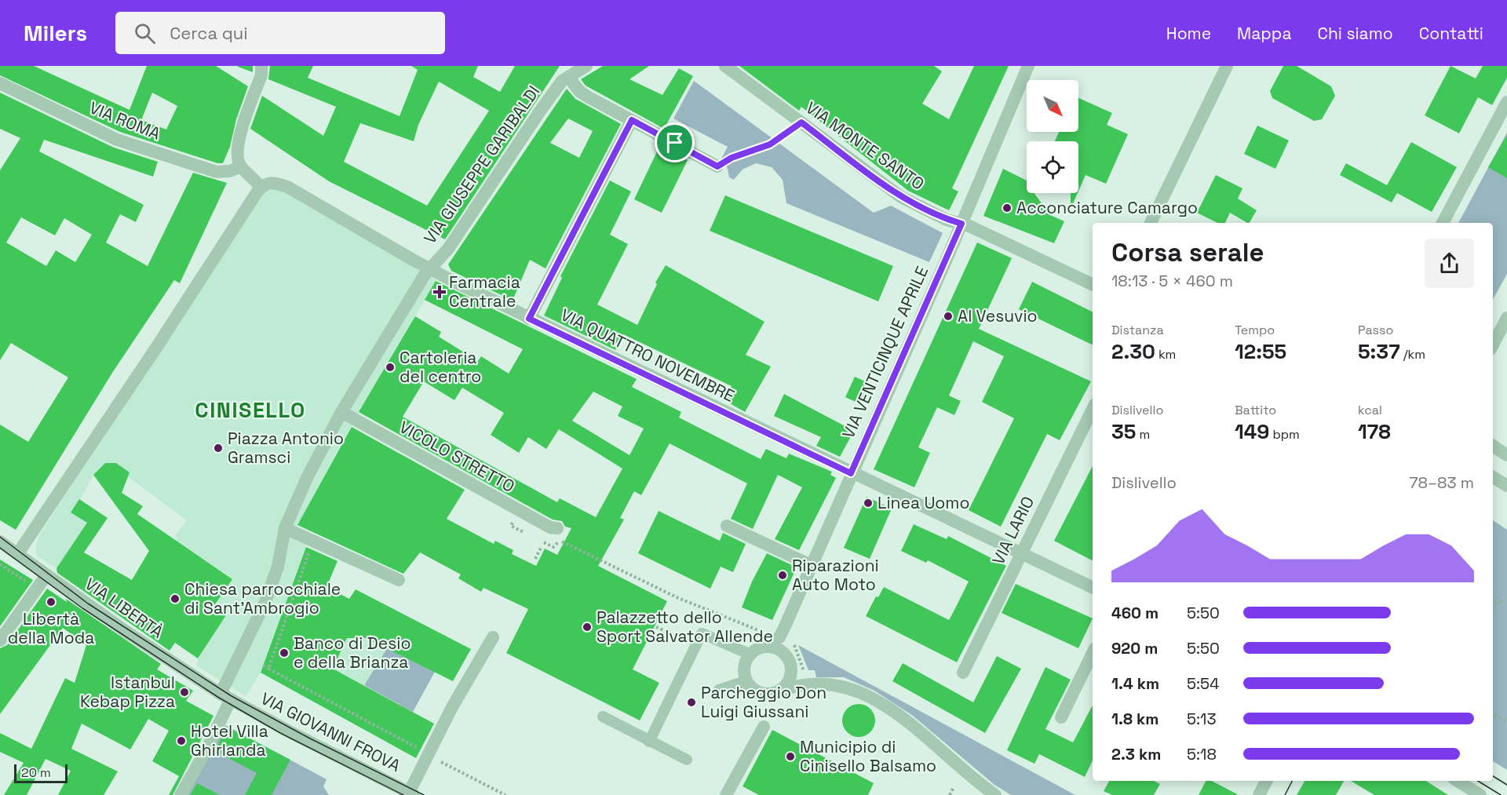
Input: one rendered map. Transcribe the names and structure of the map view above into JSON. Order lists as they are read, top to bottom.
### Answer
{
  "streets": {
    "street": [
      "VIA ROMA",
      "VIA MONTE SANTO",
      "VIA GIUSEPPE GARIBALDI",
      "VIA VENTICINQUE APRILE",
      "VIA QUATTRO NOVEMBRE",
      "VICOLO STRETTO",
      "VIA LARIO",
      "VIA LIBERTÀ",
      "VIA GIOVANNI FROVA"
    ]
  },
  "crossings": [
    ["VIA MONTE SANTO", "VIA VENTICINQUE APRILE"],
    ["VIA GIUSEPPE GARIBALDI", "VIA QUATTRO NOVEMBRE"],
    ["VIA VENTICINQUE APRILE", "VIA QUATTRO NOVEMBRE"],
    ["VIA QUATTRO NOVEMBRE", "VIA LARIO"],
    ["VIA LIBERTÀ", "VIA GIOVANNI FROVA"]
  ],
  "districts": ["CINISELLO"],
  "places": {
    "other": [
      "Acconciature Camargo",
      "Al Vesuvio",
      "Cartoleria del centro",
      "Piazza Antonio Gramsci",
      "Linea Uomo",
      "Riparazioni Auto Moto",
      "Chiesa parrocchiale di Sant'Ambrogio",
      "Libertà della Moda",
      "Palazzetto dello Sport Salvator Allende",
      "Banco di Desio e della Brianza",
      "Istanbul Kebap Pizza",
      "Parcheggio Don Luigi Giussani",
      "Hotel Villa Ghirlanda",
      "Municipio di Cinisello Balsamo"
    ],
    "health": ["Farmacia Centrale"]
  },
  "scale_bar": "20 m",
  "north": "bottom right",
  "page": {
    "header": "Milers",
    "search": "Cerca qui",
    "nav": [
      "Home",
      "Mappa",
      "Chi siamo",
      "Contatti"
    ],
    "heading": ["Corsa serale", "18:13 · 5 × 460 m"],
    "stats": [
      ["Distanza", "2.30 km"],
      ["Tempo", "12:55"],
      ["Passo", "5:37 /km"],
      ["Dislivello", "35 m"],
      ["Battito", "149 bpm"],
      ["kcal", "178"]
    ],
    "chart": ["Dislivello", "78–83 m"],
    "list": [
      {
        "name": "460 m",
        "note": "5:50"
      },
      {
        "name": "920 m",
        "note": "5:50"
      },
      {
        "name": "1.4 km",
        "note": "5:54"
      },
      {
        "name": "1.8 km",
        "note": "5:13"
      },
      {
        "name": "2.3 km",
        "note": "5:18"
      }
    ],
    "scale": "20 m"
  }
}
